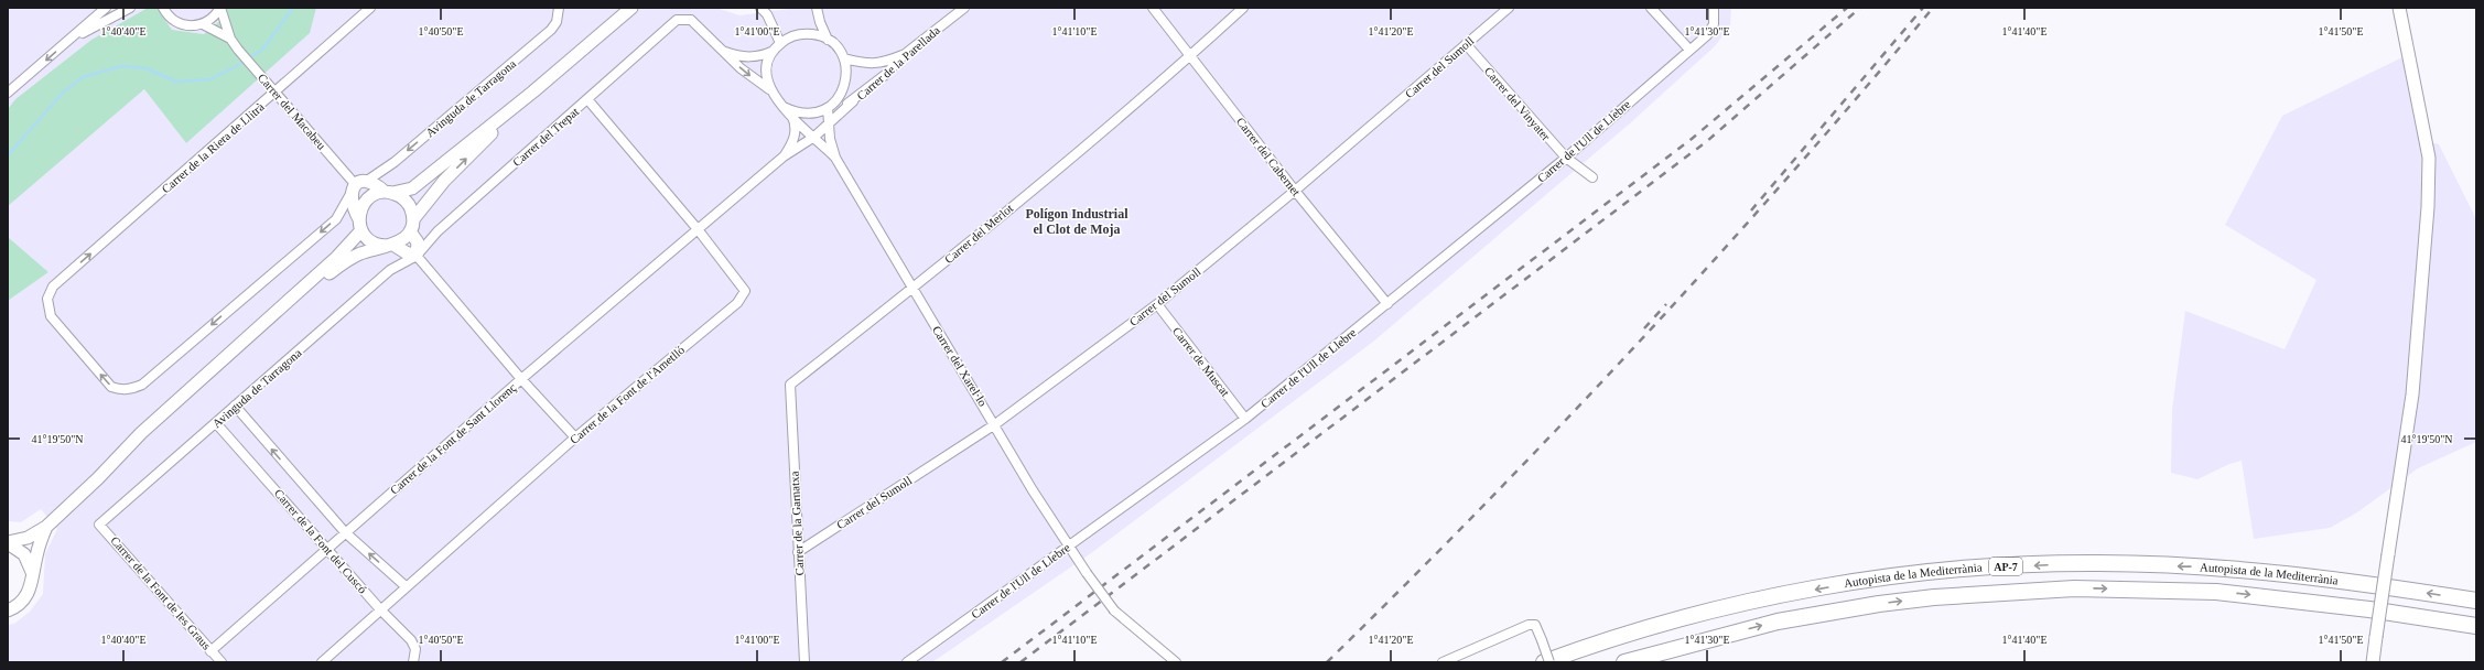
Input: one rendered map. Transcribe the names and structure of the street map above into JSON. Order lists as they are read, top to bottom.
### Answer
{
  "streets": {
    "highway": ["AP-7", "Autopista de la Mediterrània"],
    "street": [
      "Carrer de la Parellada",
      "Carrer del Sumoll",
      "Avinguda de Tarragona",
      "Carrer del Vinyater",
      "Carrer del Macabeu",
      "Carrer del Trepat",
      "Carrer de l'Ull de Llebre",
      "Carrer de la Riera de Llitrà",
      "Carrer del Cabernet",
      "Carrer del Merlot",
      "Carrer de Muscat",
      "Carrer del Xarel·lo",
      "Carrer de la Font de l'Ametlló",
      "Carrer de la Font de Sant Llorenç",
      "Carrer de la Garnatxa",
      "Carrer de la Font del Cuscó",
      "Carrer de la Font de les Graus"
    ]
  },
  "crossings": [
    ["Carrer de la Parellada", "Carrer de la Font de l'Ametlló"],
    ["Carrer de la Parellada", "Carrer de la Font de Sant Llorenç"],
    ["Carrer del Sumoll", "Carrer del Vinyater"],
    ["Carrer del Sumoll", "Carrer del Cabernet"],
    ["Carrer del Sumoll", "Carrer de Muscat"],
    ["Carrer del Sumoll", "Carrer del Xarel·lo"],
    ["Carrer del Sumoll", "Carrer de la Garnatxa"],
    ["Avinguda de Tarragona", "Carrer del Trepat"],
    ["Avinguda de Tarragona", "Carrer de la Font del Cuscó"],
    ["Avinguda de Tarragona", "Carrer de la Font de les Graus"],
    ["Carrer del Vinyater", "Carrer de l'Ull de Llebre"],
    ["Carrer del Macabeu", "Carrer de la Riera de Llitrà"],
    ["Carrer del Trepat", "Carrer de la Font de l'Ametlló"],
    ["Carrer de l'Ull de Llebre", "Carrer del Cabernet"],
    ["Carrer de l'Ull de Llebre", "Carrer de Muscat"],
    ["Carrer de l'Ull de Llebre", "Carrer del Xarel·lo"],
    ["Carrer del Cabernet", "Carrer del Merlot"],
    ["Carrer del Merlot", "Carrer del Xarel·lo"],
    ["Carrer del Merlot", "Carrer de la Garnatxa"],
    ["Carrer de la Font de l'Ametlló", "Carrer de la Font de Sant Llorenç"],
    ["Carrer de la Font de l'Ametlló", "Carrer de la Font del Cuscó"],
    ["Carrer de la Font de Sant Llorenç", "Carrer de la Font del Cuscó"],
    ["Carrer de la Font de Sant Llorenç", "Carrer de la Font de les Graus"]
  ],
  "districts": ["Polígon Industrial el Clot de Moja"],
  "coordinates": [
    "1°40'40\"E",
    "1°40'50\"E",
    "1°41'00\"E",
    "1°41'10\"E",
    "1°41'20\"E",
    "1°41'30\"E",
    "1°41'40\"E",
    "1°41'50\"E",
    "41°19'50\"N"
  ]
}
